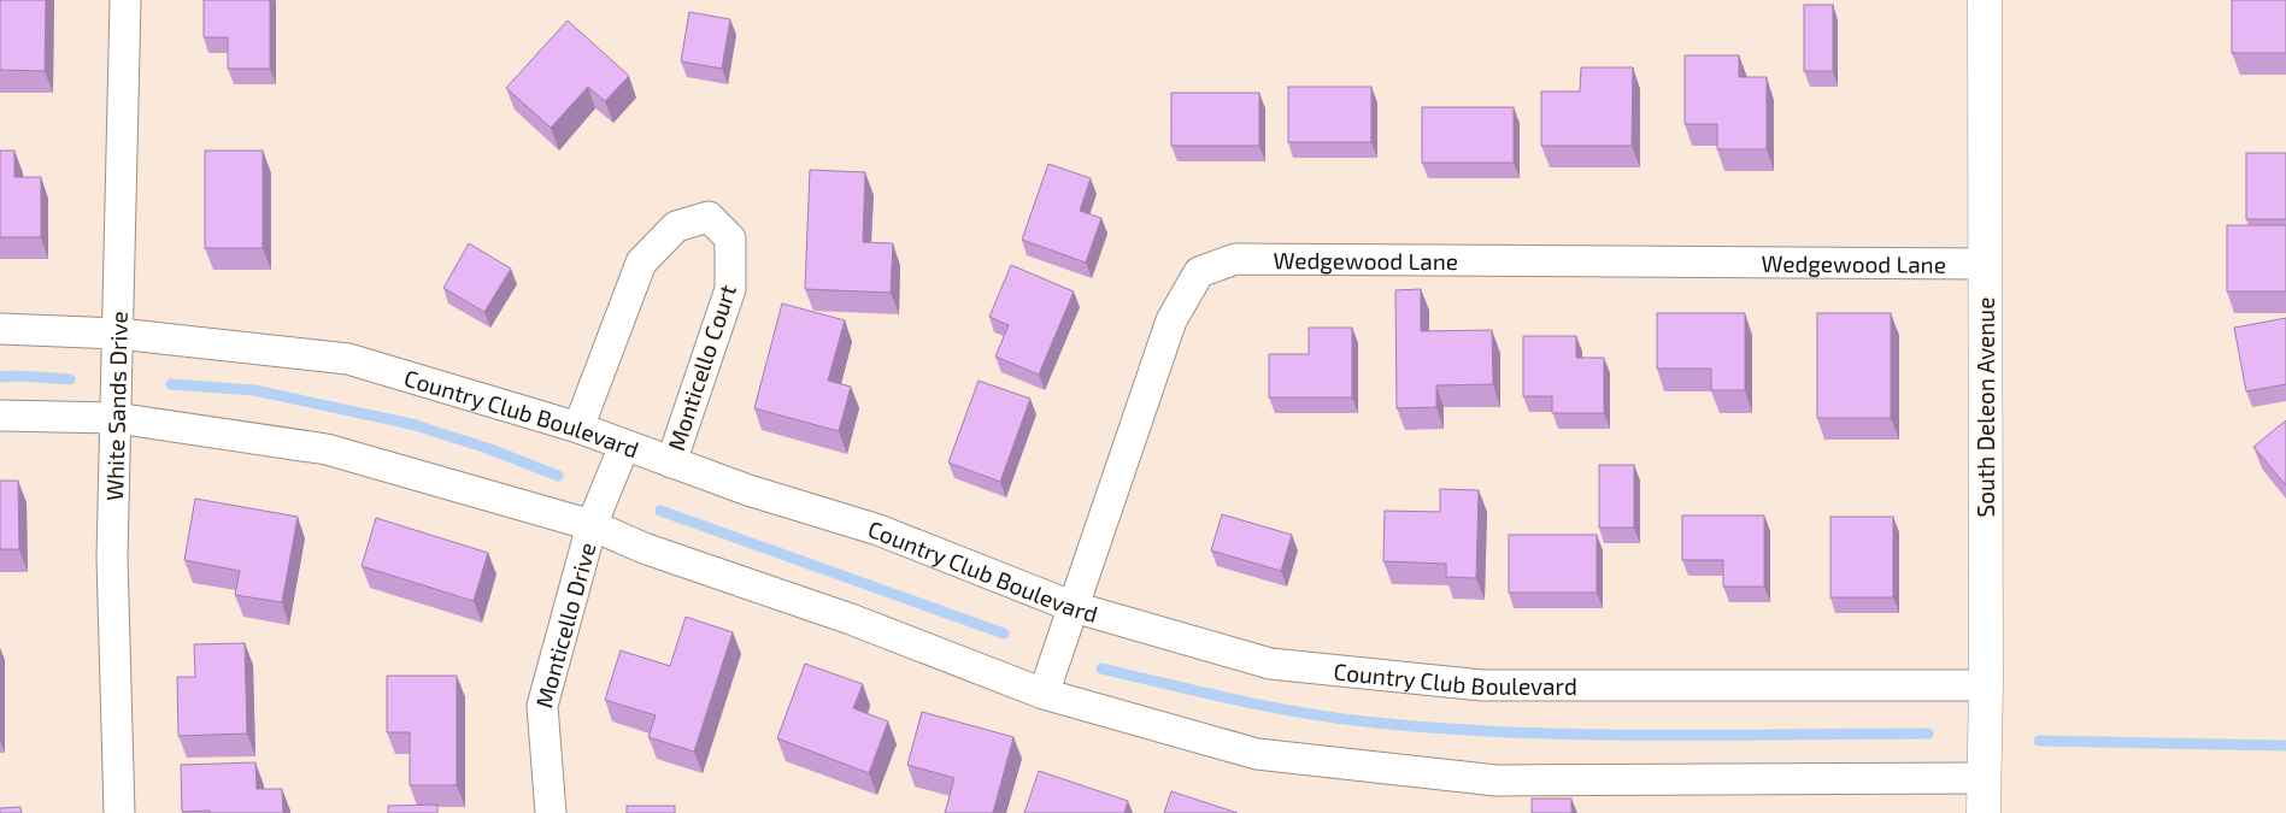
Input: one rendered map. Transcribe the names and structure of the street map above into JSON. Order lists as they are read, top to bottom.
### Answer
{
  "streets": {
    "street": [
      "Wedgewood Lane",
      "Monticello Court",
      "White Sands Drive",
      "South Deleon Avenue",
      "Country Club Boulevard",
      "Monticello Drive"
    ]
  },
  "crossings": [
    ["Wedgewood Lane", "South Deleon Avenue"],
    ["Wedgewood Lane", "Country Club Boulevard"],
    ["Monticello Court", "Country Club Boulevard"],
    ["White Sands Drive", "Country Club Boulevard"],
    ["South Deleon Avenue", "Country Club Boulevard"],
    ["Country Club Boulevard", "Monticello Drive"]
  ]
}
